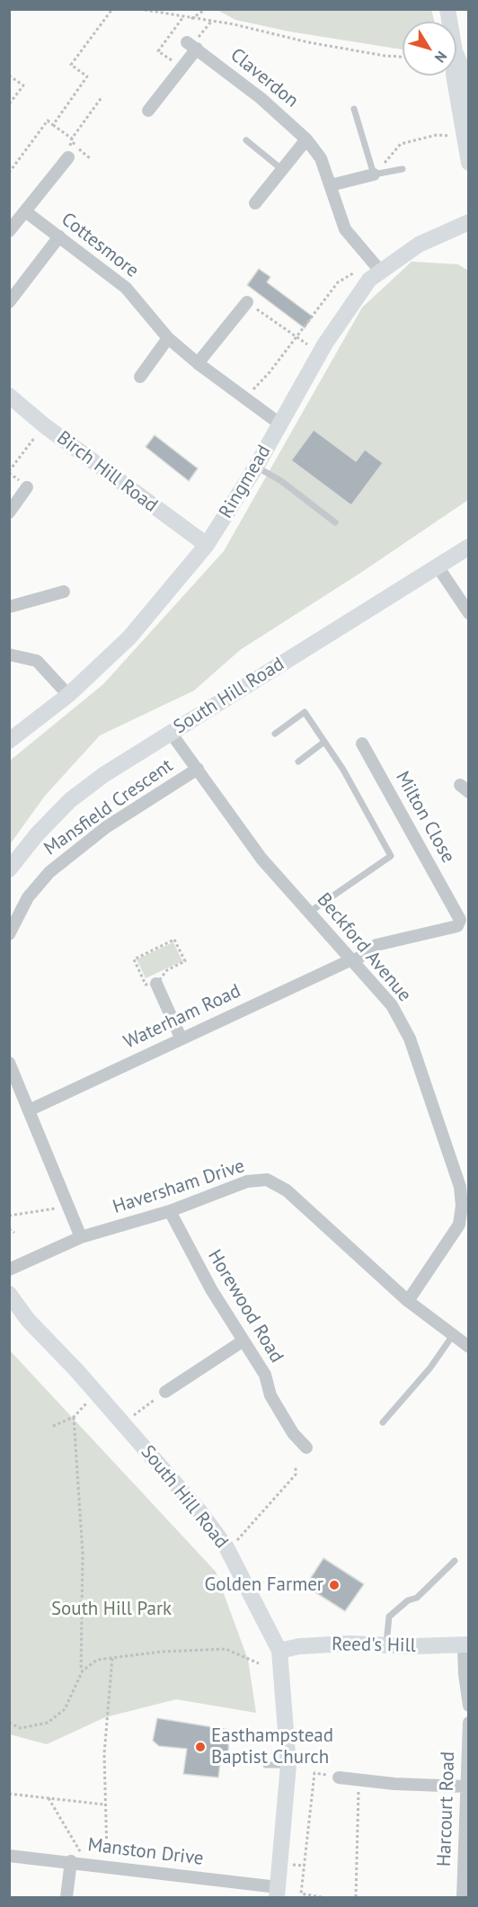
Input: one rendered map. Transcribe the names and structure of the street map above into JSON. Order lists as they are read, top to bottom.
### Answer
{
  "streets": {
    "street": [
      "Claverdon",
      "Cottesmore",
      "Birch Hill Road",
      "Ringmead",
      "South Hill Road",
      "Mansfield Crescent",
      "Milton Close",
      "Beckford Avenue",
      "Waterham Road",
      "Haversham Drive",
      "Horewood Road",
      "Reed's Hill",
      "Harcourt Road",
      "Manston Drive"
    ]
  },
  "crossings": [
    ["Claverdon", "Ringmead"],
    ["Cottesmore", "Ringmead"],
    ["Birch Hill Road", "Ringmead"],
    ["South Hill Road", "Beckford Avenue"],
    ["South Hill Road", "Reed's Hill"],
    ["South Hill Road", "Manston Drive"],
    ["Mansfield Crescent", "Beckford Avenue"],
    ["Milton Close", "Beckford Avenue"],
    ["Milton Close", "Waterham Road"],
    ["Beckford Avenue", "Waterham Road"],
    ["Beckford Avenue", "Haversham Drive"],
    ["Haversham Drive", "Horewood Road"]
  ],
  "parks": ["South Hill Park"],
  "places": ["Golden Farmer", "Easthampstead Baptist Church"],
  "north": "bottom right"
}
